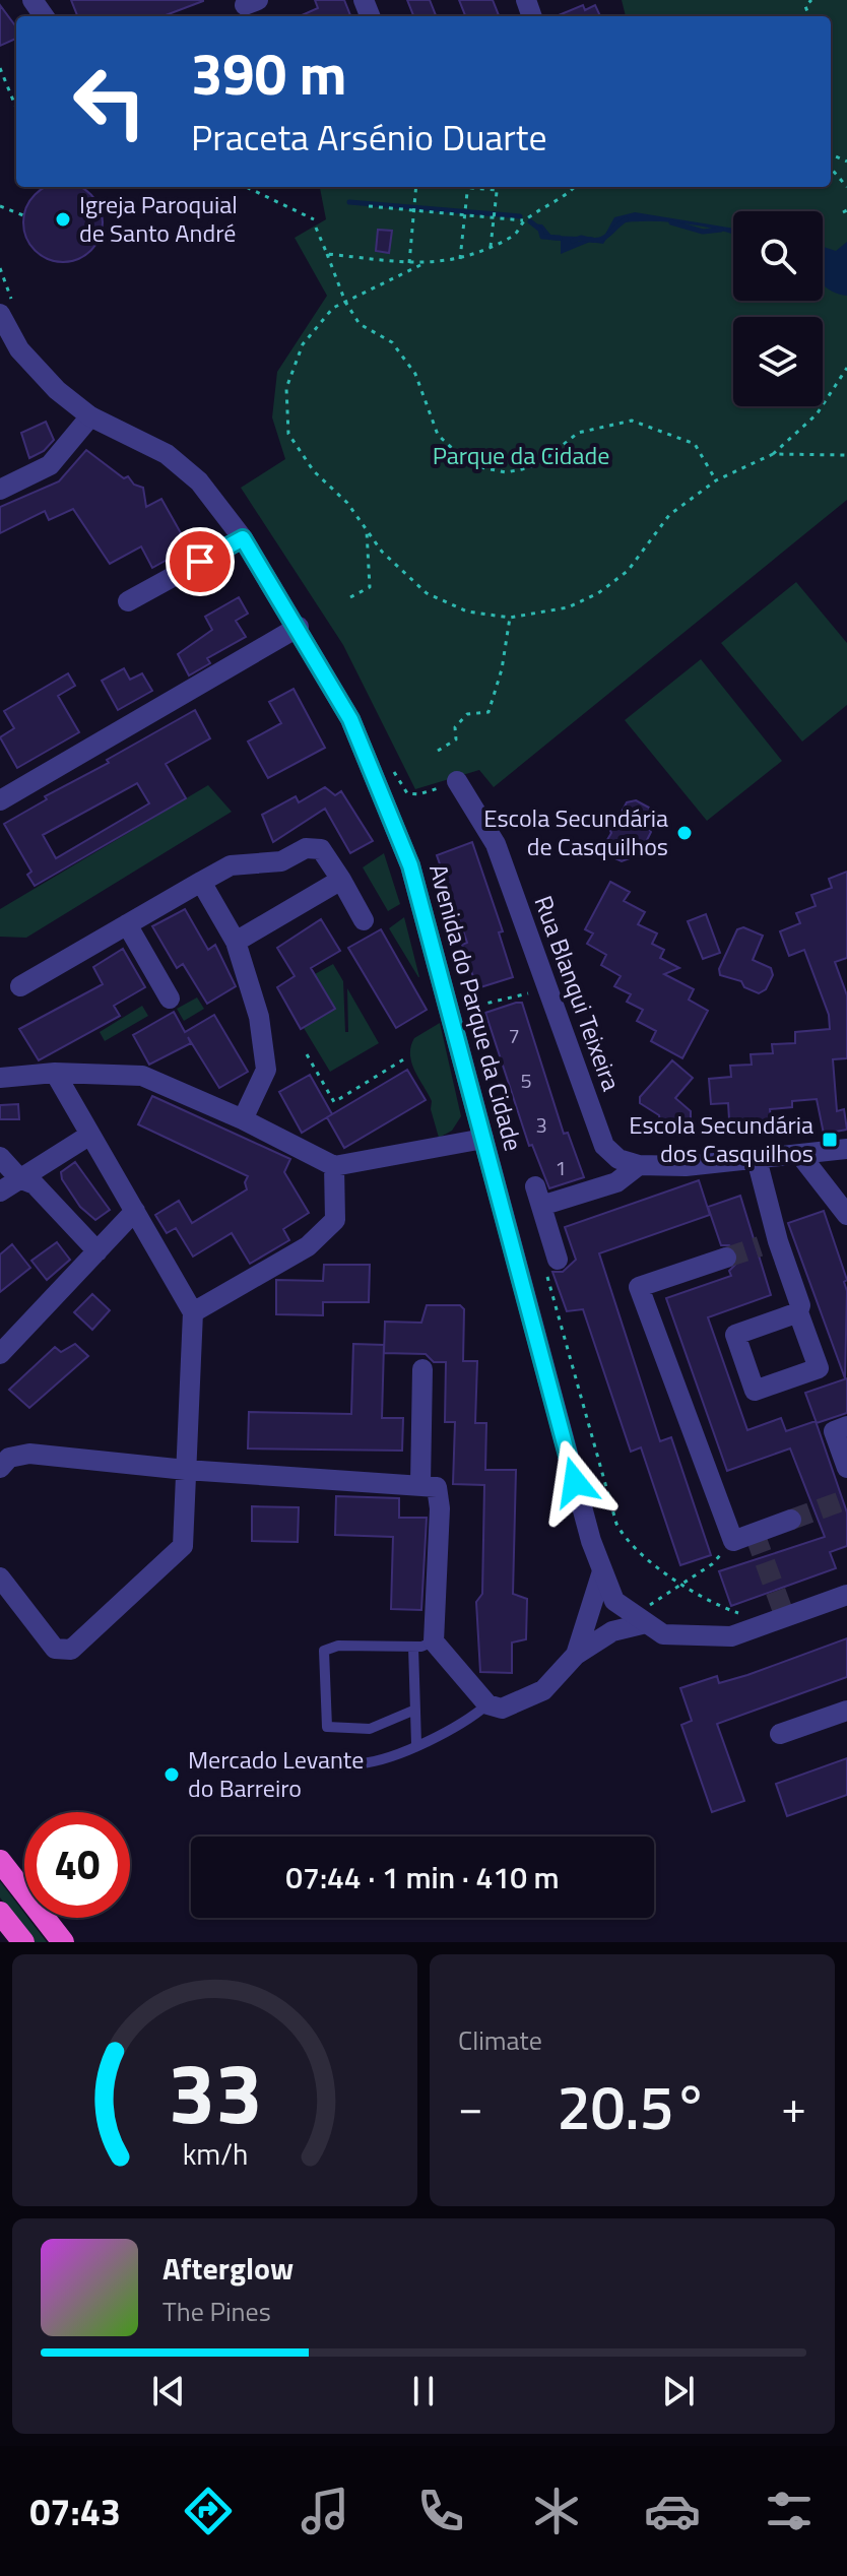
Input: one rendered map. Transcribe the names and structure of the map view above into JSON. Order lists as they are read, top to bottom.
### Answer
{
  "streets": {
    "street": ["Rua Blanqui Teixeira", "Avenida do Parque da Cidade"]
  },
  "parks": ["Parque da Cidade"],
  "places": {
    "other": ["Igreja Paroquial de Santo André", "Escola Secundária de Casquilhos", "Mercado Levante do Barreiro"],
    "transit": ["Escola Secundária dos Casquilhos"]
  },
  "house_numbers": [
    "7",
    "5",
    "3",
    "1"
  ],
  "page": {
    "turn": ["390 m", "Praceta Arsénio Duarte"],
    "limit": "40",
    "trip": "07:44 · 1 min · 410 m",
    "tile": "Climate",
    "heat": ["−", "20.5°", "+"],
    "song": ["Afterglow", "The Pines"],
    "tabs": "07:43",
    "gauge": ["33", "km/h"]
  }
}
